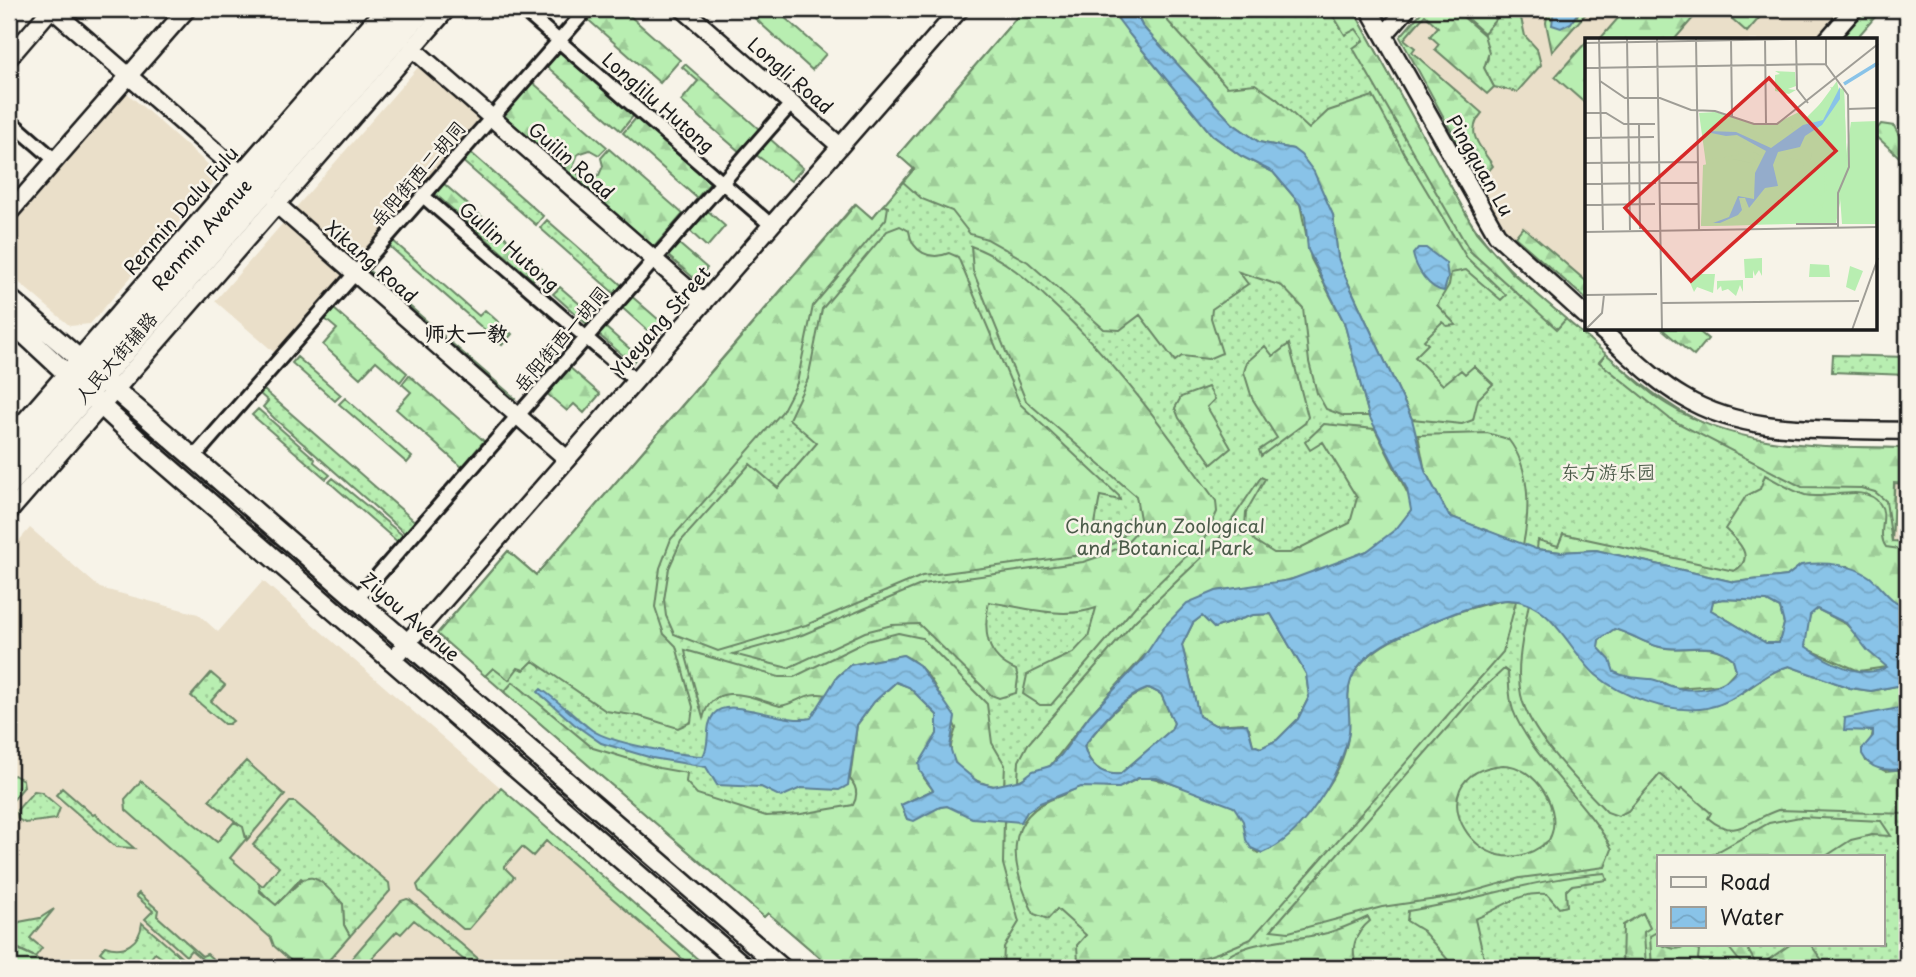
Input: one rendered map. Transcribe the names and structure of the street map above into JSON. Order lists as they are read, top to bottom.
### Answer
{
  "streets": {
    "main road": ["Renmin Avenue", "Ziyou Avenue"],
    "street": [
      "Longli Road",
      "Longlilu Hutong",
      "Guilin Road",
      "Pingquan Lu",
      "岳阳街西二胡同",
      "Renmin Dalu Fulu",
      "Gullin Hutong",
      "Xikang Road",
      "Yueyang Street",
      "岳阳街西一胡同",
      "人民大街辅路"
    ]
  },
  "crossings": [
    ["Longli Road", "Yueyang Street"],
    ["Longli Road", "岳阳街西一胡同"],
    ["Longlilu Hutong", "岳阳街西二胡同"],
    ["Longlilu Hutong", "Yueyang Street"],
    ["Longlilu Hutong", "岳阳街西一胡同"],
    ["Guilin Road", "岳阳街西二胡同"],
    ["Guilin Road", "Yueyang Street"],
    ["Guilin Road", "岳阳街西一胡同"],
    ["Guilin Road", "人民大街辅路"],
    ["岳阳街西二胡同", "Gullin Hutong"],
    ["岳阳街西二胡同", "Xikang Road"],
    ["岳阳街西二胡同", "Ziyou Avenue"],
    ["Renmin Dalu Fulu", "Renmin Avenue"],
    ["Renmin Dalu Fulu", "人民大街辅路"],
    ["Renmin Dalu Fulu", "Ziyou Avenue"],
    ["Renmin Avenue", "人民大街辅路"],
    ["Renmin Avenue", "Ziyou Avenue"],
    ["Gullin Hutong", "Yueyang Street"],
    ["Gullin Hutong", "岳阳街西一胡同"],
    ["Xikang Road", "Yueyang Street"],
    ["Xikang Road", "岳阳街西一胡同"],
    ["Xikang Road", "人民大街辅路"],
    ["Yueyang Street", "Ziyou Avenue"],
    ["岳阳街西一胡同", "Ziyou Avenue"],
    ["人民大街辅路", "Ziyou Avenue"]
  ],
  "districts": ["师大一教"],
  "parks": ["东方游乐园", "Changchun Zoological and Botanical Park"],
  "legend": ["Road", "Water"]
}
